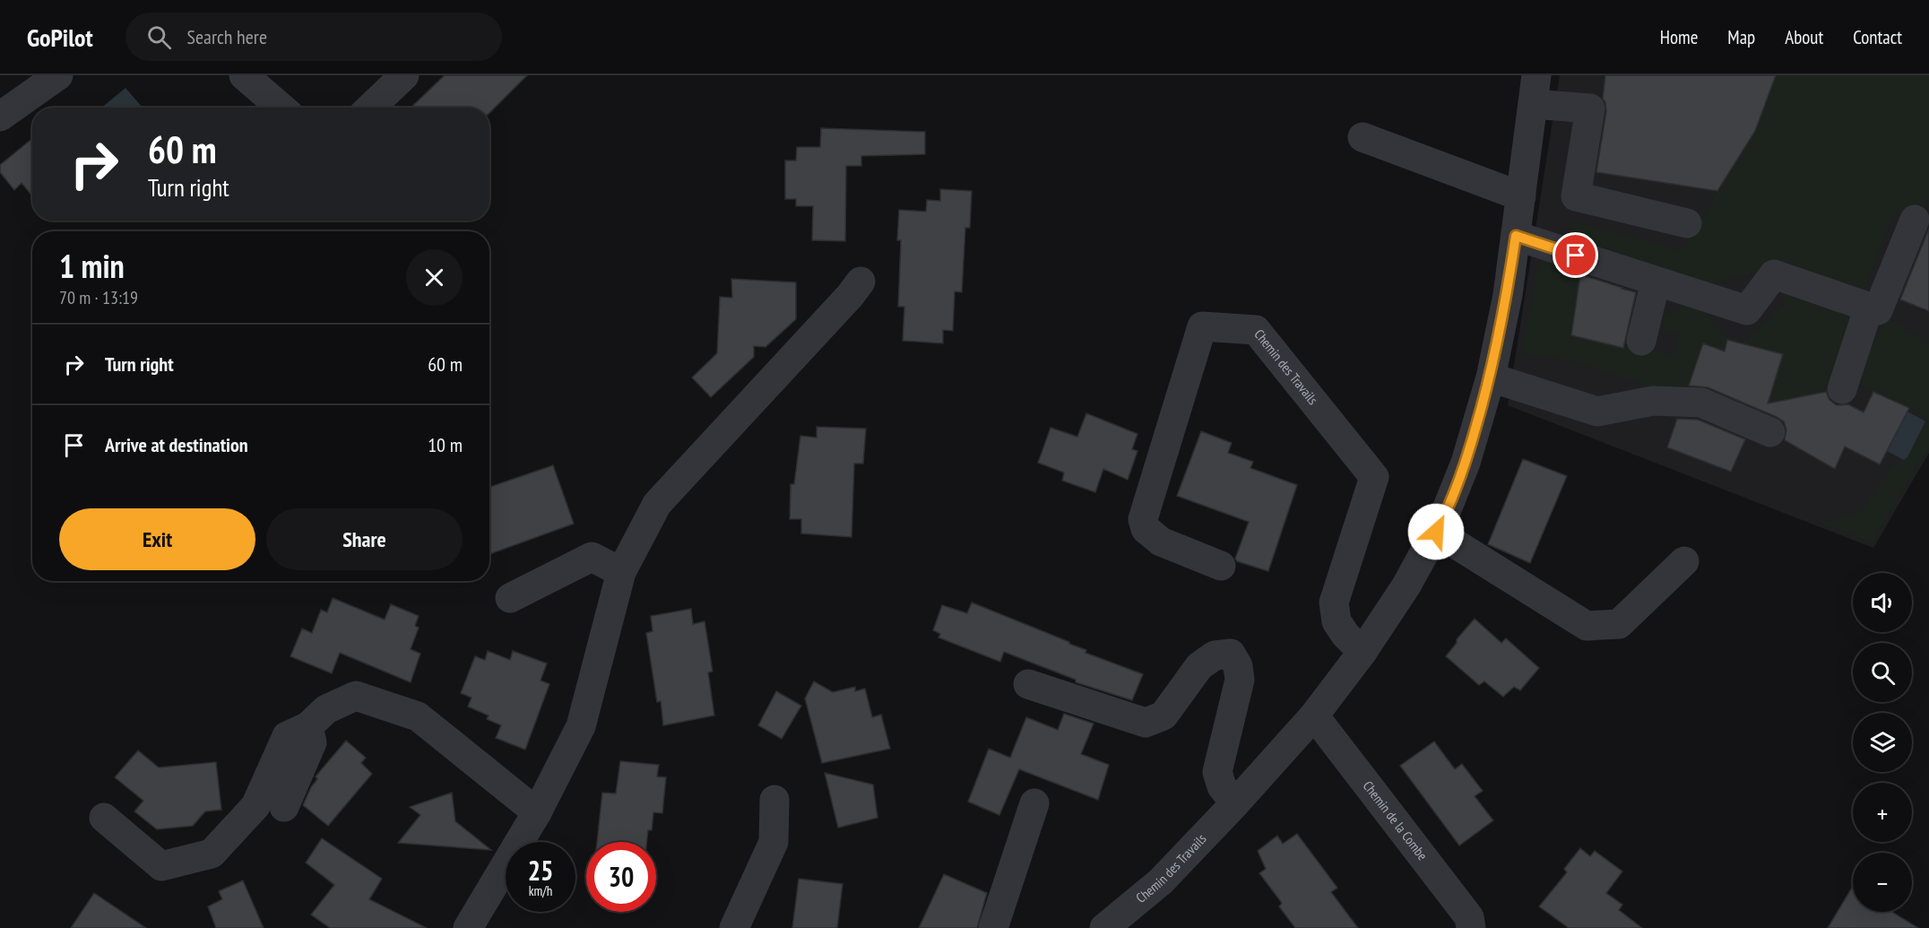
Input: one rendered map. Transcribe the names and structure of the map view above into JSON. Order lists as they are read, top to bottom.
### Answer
{
  "streets": {
    "street": ["Chemin des Travails", "Chemin de la Combe"]
  },
  "crossings": [
    ["Chemin des Travails", "Chemin de la Combe"]
  ],
  "page": {
    "header": "GoPilot",
    "search": "Search here",
    "nav": [
      "Home",
      "Map",
      "About",
      "Contact"
    ],
    "turn": ["60 m", "Turn right"],
    "heading": ["1 min", "70 m · 13:19"],
    "list": [
      {
        "name": "Turn right",
        "value": "60 m"
      },
      {
        "name": "Arrive at destination",
        "value": "10 m"
      }
    ],
    "buttons": ["Exit", "Share"],
    "map_buttons": ["+", "−"],
    "speed": "25 km/h",
    "limit": "30"
  }
}
